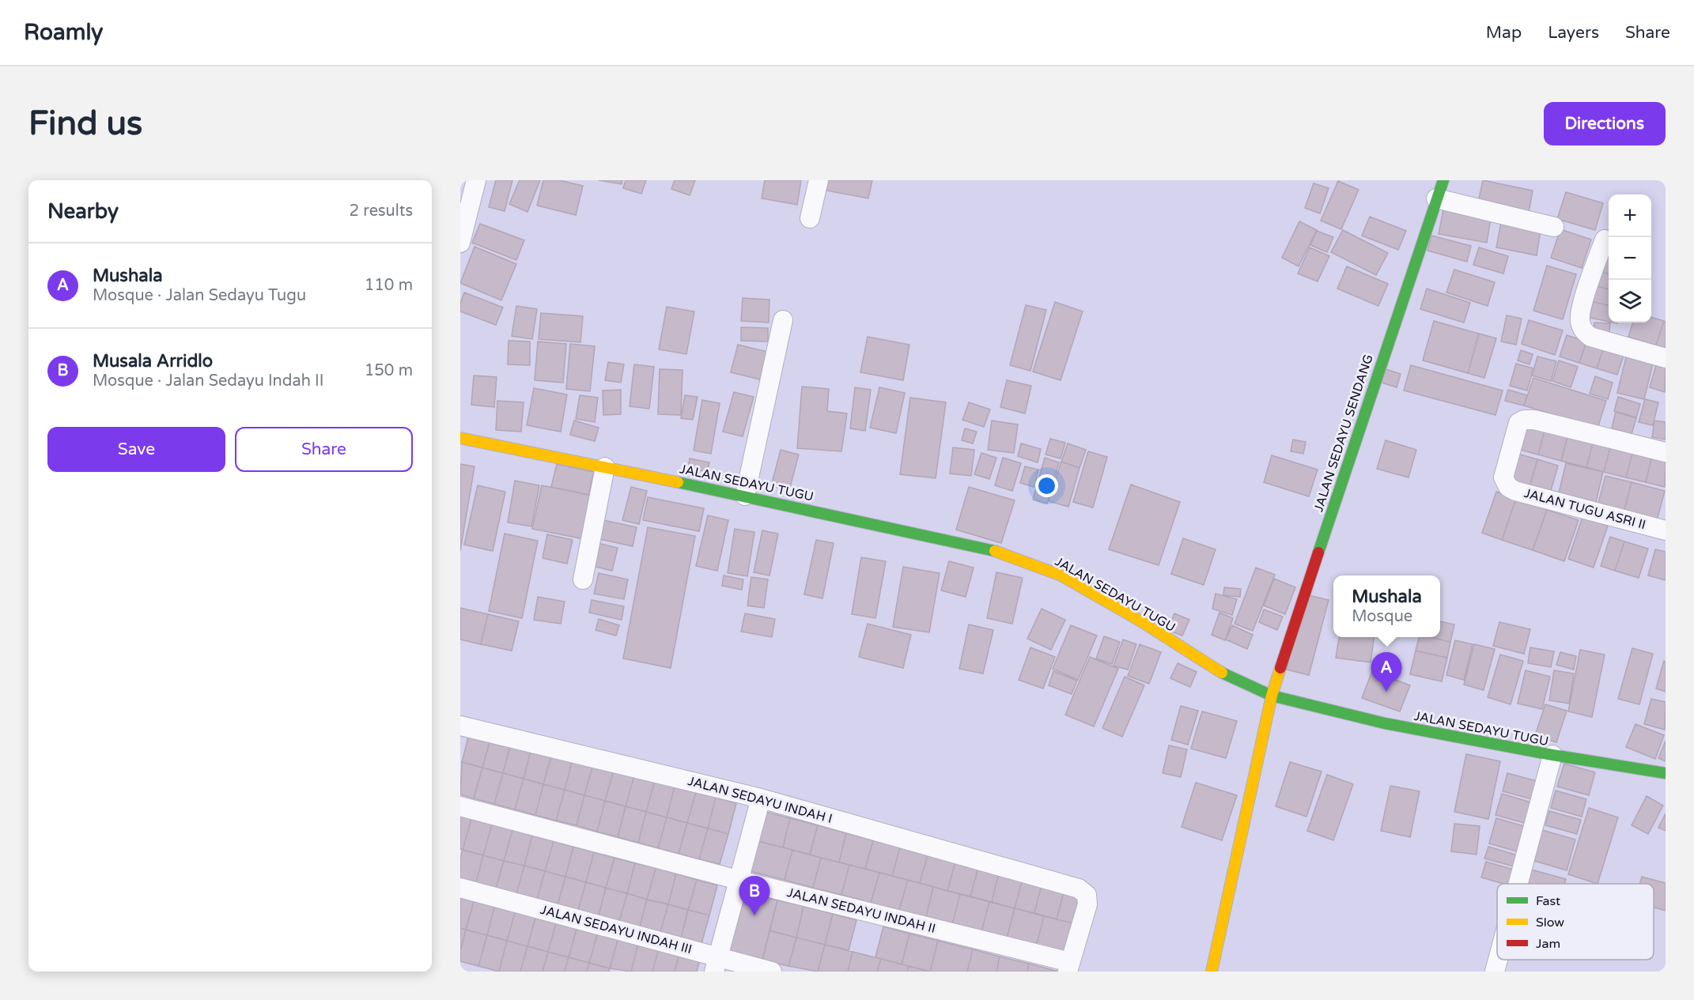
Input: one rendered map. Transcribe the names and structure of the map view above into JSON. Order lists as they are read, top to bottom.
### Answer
{
  "streets": {
    "street": [
      "JALAN SEDAYU SENDANG",
      "JALAN SEDAYU TUGU",
      "JALAN TUGU ASRI II",
      "JALAN SEDAYU INDAH I",
      "JALAN SEDAYU INDAH II",
      "JALAN SEDAYU INDAH III"
    ]
  },
  "crossings": [
    ["JALAN SEDAYU SENDANG", "JALAN SEDAYU TUGU"],
    ["JALAN SEDAYU INDAH I", "JALAN SEDAYU INDAH II"]
  ],
  "legend": ["Fast", "Slow", "Jam"],
  "page": {
    "header": "Roamly",
    "nav": ["Map", "Layers", "Share"],
    "buttons": [
      "Directions",
      ["Save", "Share"]
    ],
    "title": "Find us",
    "heading": ["Nearby", "2 results"],
    "map_buttons": ["+", "−"],
    "list": [
      {
        "mark": "A",
        "name": "Mushala",
        "note": "Mosque · Jalan Sedayu Tugu",
        "value": "110 m"
      },
      {
        "mark": "B",
        "name": "Musala Arridlo",
        "note": "Mosque · Jalan Sedayu Indah II",
        "value": "150 m"
      }
    ],
    "popup": ["Mushala", "Mosque"],
    "pins": ["A", "B"]
  }
}
